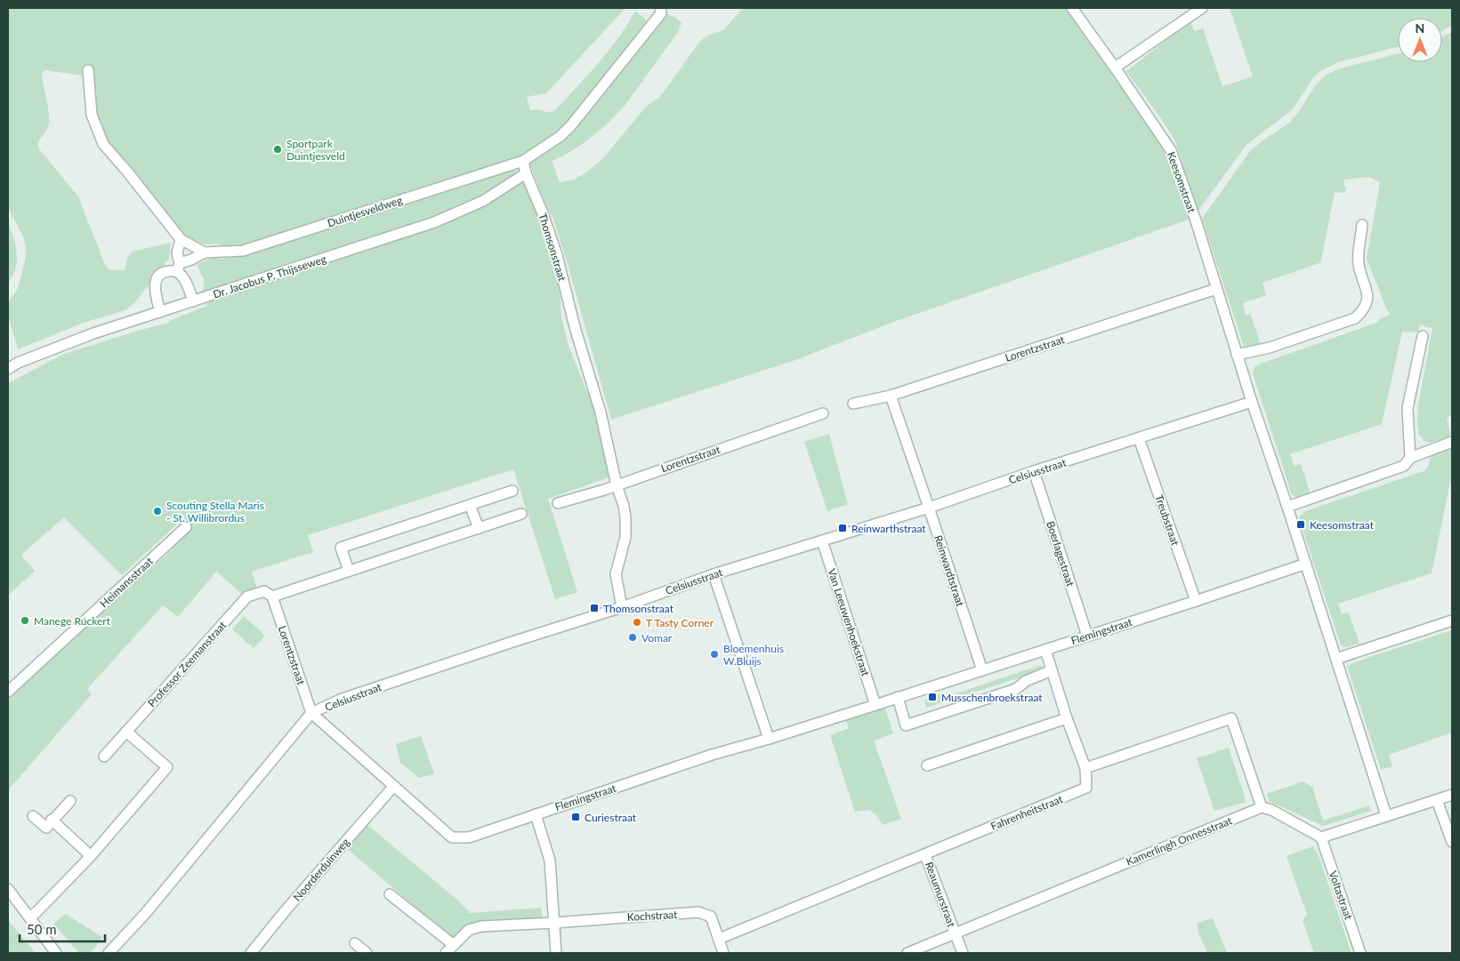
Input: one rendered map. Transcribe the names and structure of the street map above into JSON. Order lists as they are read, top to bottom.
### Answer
{
  "streets": {
    "street": [
      "Keesomstraat",
      "Duintjesveldweg",
      "Thomsonstraat",
      "Dr. Jacobus P. Thijsseweg",
      "Lorentzstraat",
      "Celsiusstraat",
      "Treubstraat",
      "Boerlagestraat",
      "Reinwardtstraat",
      "Heimansstraat",
      "Van Leeuwenhoekstraat",
      "Flemingstraat",
      "Professor Zeemanstraat",
      "Fahrenheitstraat",
      "Kamerlingh Onnesstraat",
      "Noorderduinweg",
      "Reaumurstraat",
      "Voltastraat",
      "Kochstraat"
    ]
  },
  "crossings": [
    ["Keesomstraat", "Lorentzstraat"],
    ["Keesomstraat", "Celsiusstraat"],
    ["Keesomstraat", "Flemingstraat"],
    ["Duintjesveldweg", "Dr. Jacobus P. Thijsseweg"],
    ["Thomsonstraat", "Dr. Jacobus P. Thijsseweg"],
    ["Thomsonstraat", "Lorentzstraat"],
    ["Thomsonstraat", "Celsiusstraat"],
    ["Lorentzstraat", "Celsiusstraat"],
    ["Lorentzstraat", "Reinwardtstraat"],
    ["Lorentzstraat", "Flemingstraat"],
    ["Lorentzstraat", "Professor Zeemanstraat"],
    ["Celsiusstraat", "Treubstraat"],
    ["Celsiusstraat", "Boerlagestraat"],
    ["Celsiusstraat", "Reinwardtstraat"],
    ["Celsiusstraat", "Van Leeuwenhoekstraat"],
    ["Celsiusstraat", "Flemingstraat"],
    ["Treubstraat", "Flemingstraat"],
    ["Boerlagestraat", "Flemingstraat"],
    ["Reinwardtstraat", "Flemingstraat"],
    ["Van Leeuwenhoekstraat", "Flemingstraat"],
    ["Flemingstraat", "Noorderduinweg"],
    ["Fahrenheitstraat", "Reaumurstraat"],
    ["Fahrenheitstraat", "Kochstraat"],
    ["Kamerlingh Onnesstraat", "Reaumurstraat"]
  ],
  "places": {
    "other": [
      "Sportpark Duintjesveld",
      "Scouting Stella Maris - St. Willibrordus",
      "Manege Rúckert",
      "T Tasty Corner",
      "Vomar",
      "Bloemenhuis W.Bluijs"
    ],
    "transit": [
      "Keesomstraat",
      "Reinwarthstraat",
      "Thomsonstraat",
      "Musschenbroekstraat",
      "Curiestraat"
    ]
  },
  "scale_bar": "50 m",
  "north": "top"
}
